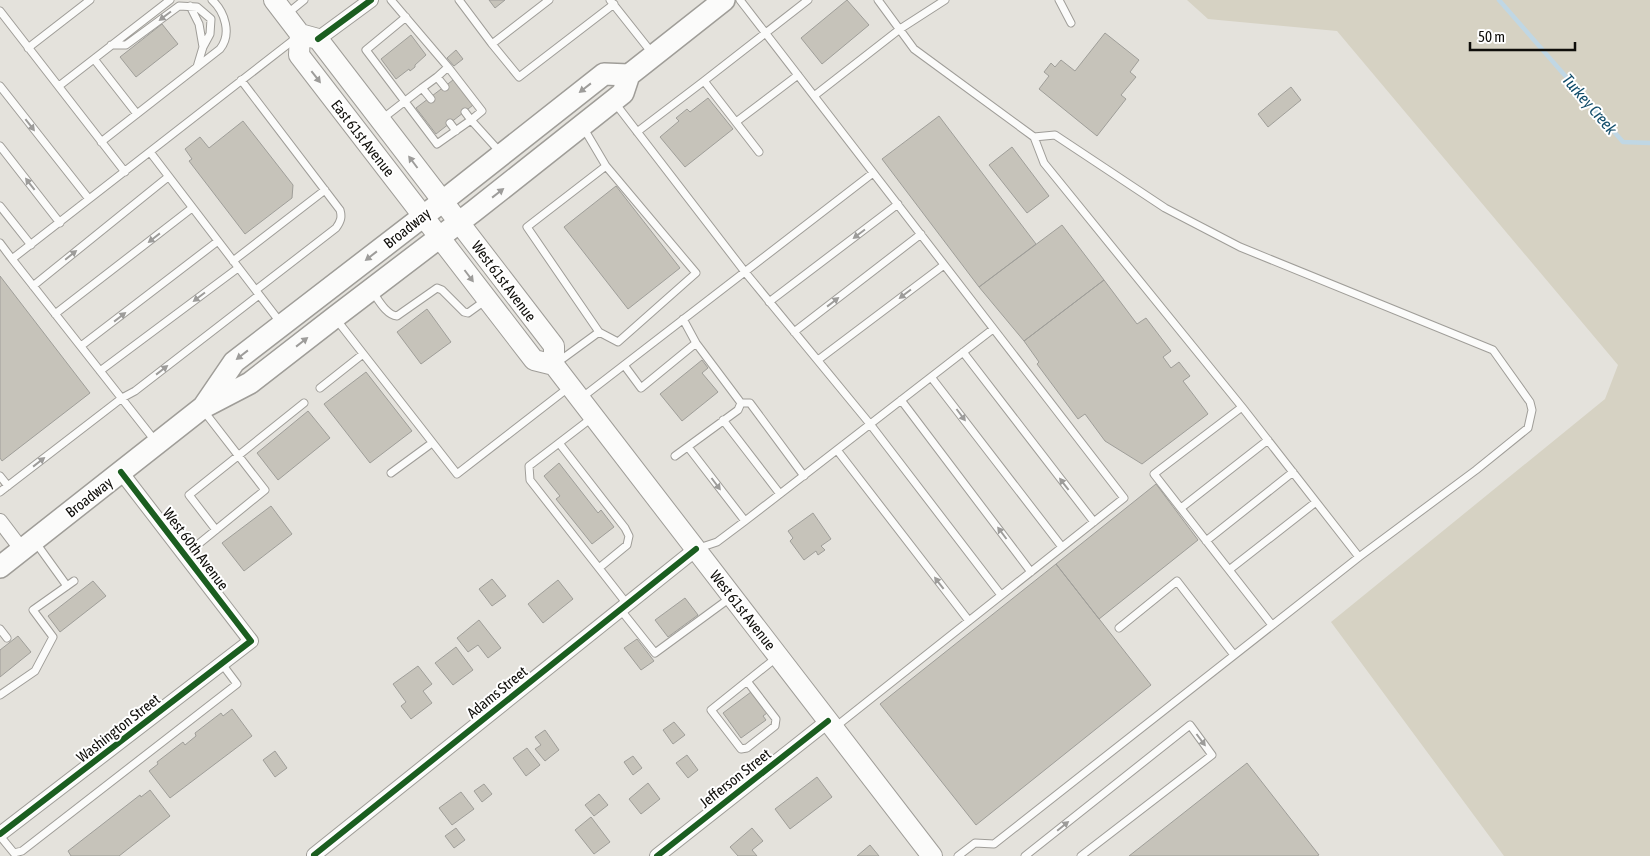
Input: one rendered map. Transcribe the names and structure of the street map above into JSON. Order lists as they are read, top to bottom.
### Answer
{
  "streets": {
    "main road": ["East 61st Avenue", "Broadway", "West 61st Avenue"],
    "street": [
      "West 60th Avenue",
      "Adams Street",
      "Washington Street",
      "Jefferson Street"
    ]
  },
  "crossings": [
    ["East 61st Avenue", "Broadway"],
    ["East 61st Avenue", "West 61st Avenue"],
    ["Broadway", "West 61st Avenue"],
    ["Broadway", "West 60th Avenue"],
    ["West 61st Avenue", "Adams Street"],
    ["West 61st Avenue", "Jefferson Street"],
    ["West 60th Avenue", "Washington Street"]
  ],
  "water": ["Turkey Creek"],
  "scale_bar": "50 m"
}
